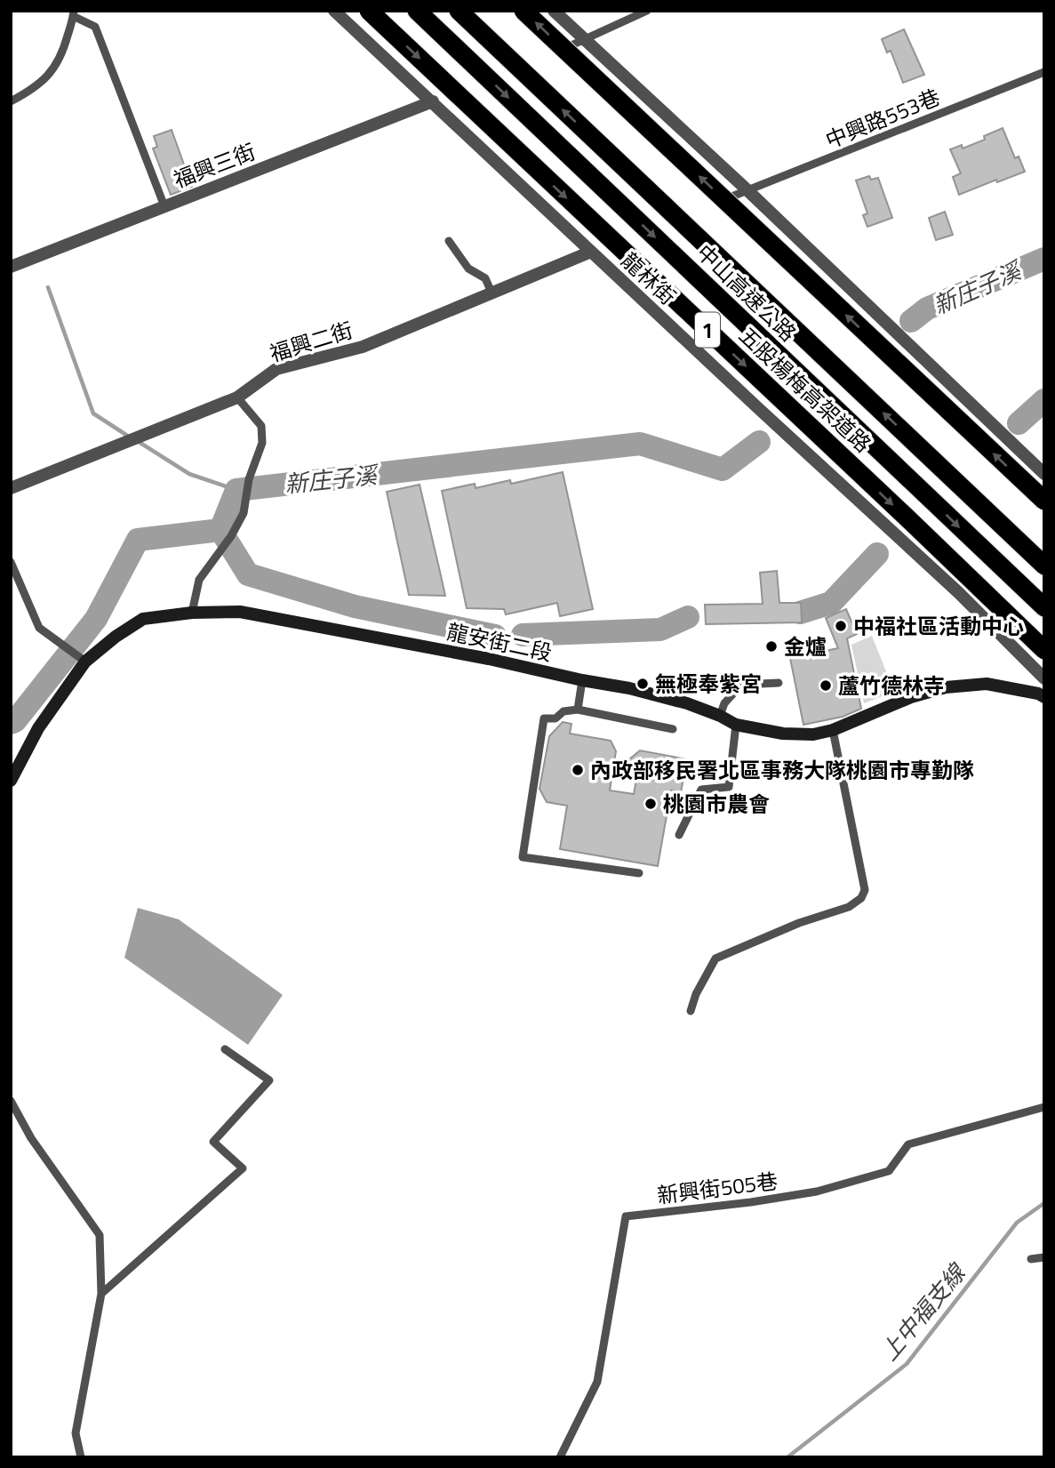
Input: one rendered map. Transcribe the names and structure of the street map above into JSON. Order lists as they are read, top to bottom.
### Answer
{
  "streets": {
    "highway": ["中山高速公路", "1", "五股楊梅高架道路"],
    "street": [
      "福興三街",
      "龍林街",
      "福興二街",
      "龍安街二段"
    ],
    "lane": ["中興路553巷", "新興街505巷"]
  },
  "crossings": [
    ["福興三街", "龍林街"],
    ["龍林街", "福興二街"]
  ],
  "water": ["新庄子溪", "上中福支線"],
  "places": [
    "中福社區活動中心",
    "金爐",
    "無極奉紫宮",
    "蘆竹德林寺",
    "內政部移民署北區事務大隊桃園市專勤隊",
    "桃園市農會"
  ]
}
